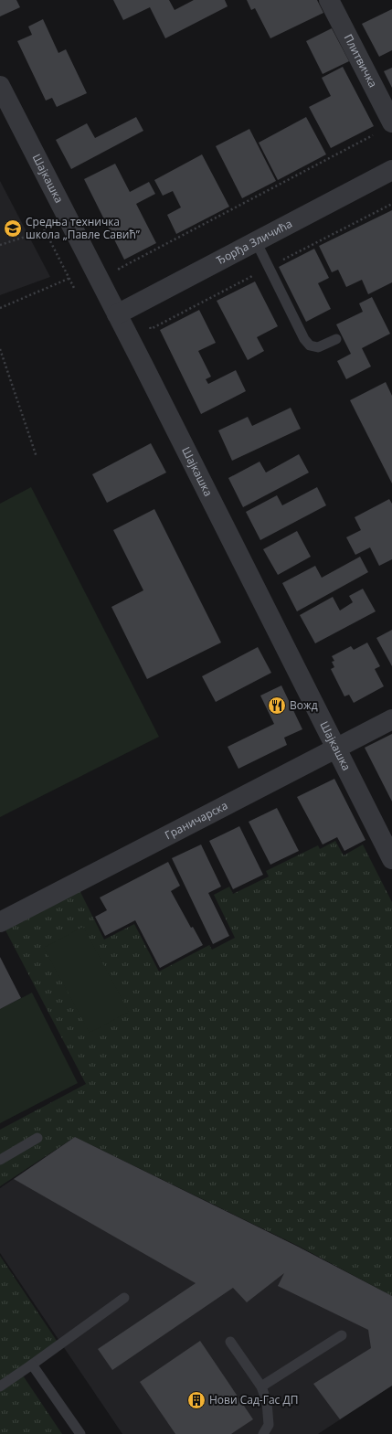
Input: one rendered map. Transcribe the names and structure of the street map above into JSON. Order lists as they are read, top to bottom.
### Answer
{
  "streets": {
    "street": [
      "Плитвичка",
      "Шајкашка",
      "Ђорђа Зличића",
      "Граничарска"
    ]
  },
  "crossings": [
    ["Шајкашка", "Ђорђа Зличића"],
    ["Шајкашка", "Граничарска"]
  ],
  "places": {
    "school or university": ["Средња техничка школа „Павле Савић”"],
    "restaurant": ["Вожд"],
    "building": ["Нови Сад-Гас ДП"]
  }
}
